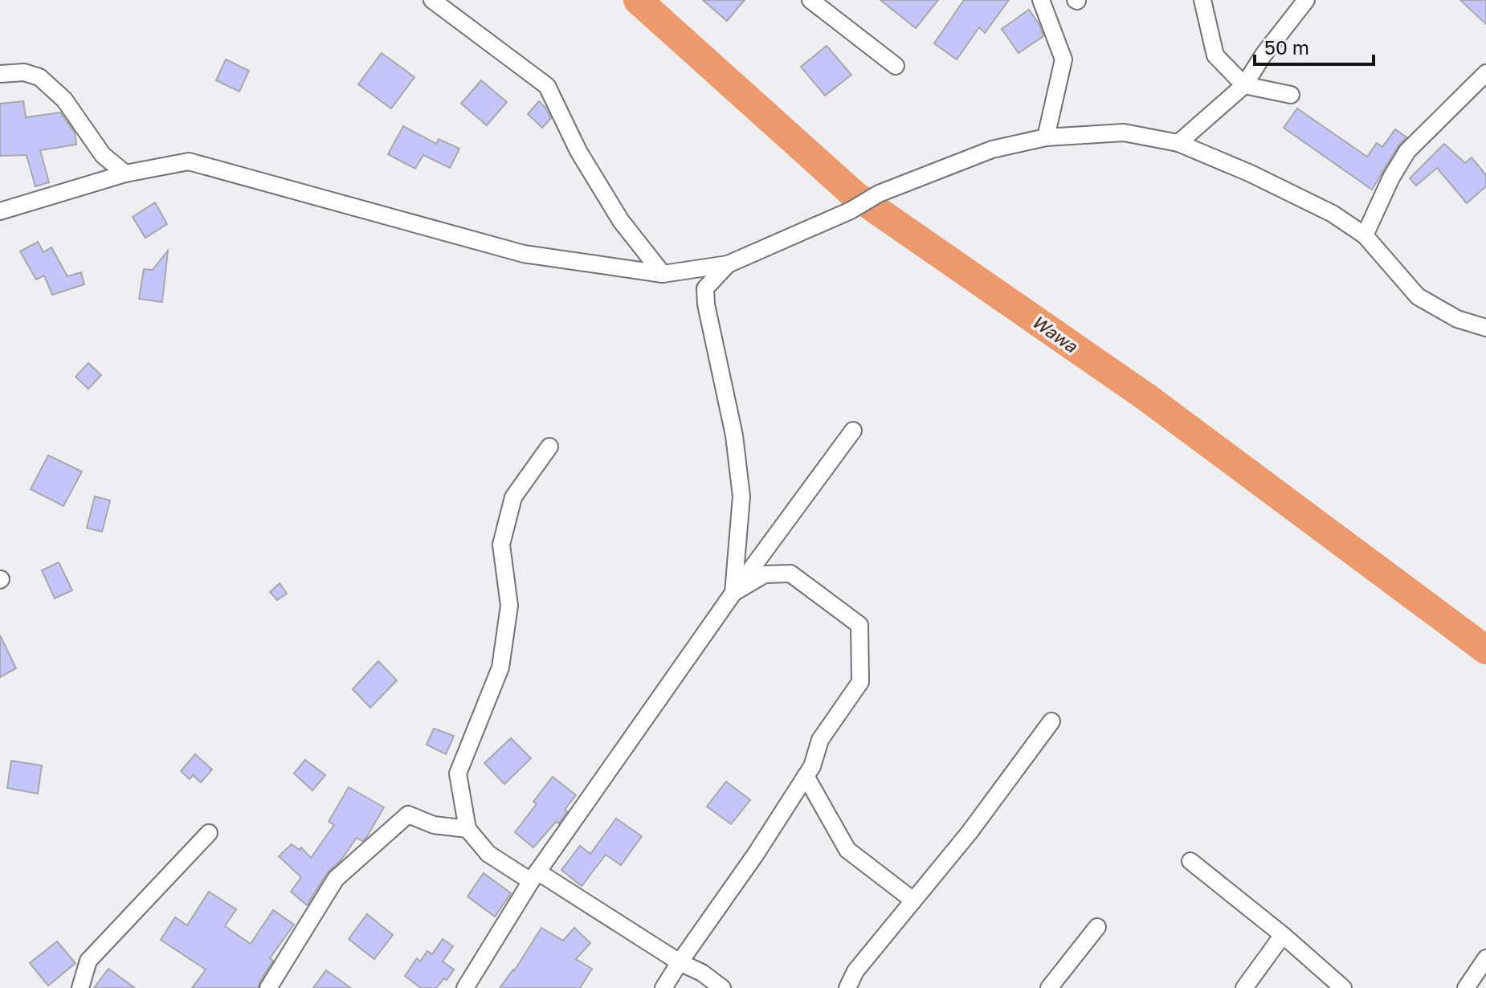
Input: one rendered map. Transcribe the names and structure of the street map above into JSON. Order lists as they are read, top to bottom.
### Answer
{
  "water": ["Wawa"],
  "scale_bar": "50 m"
}
